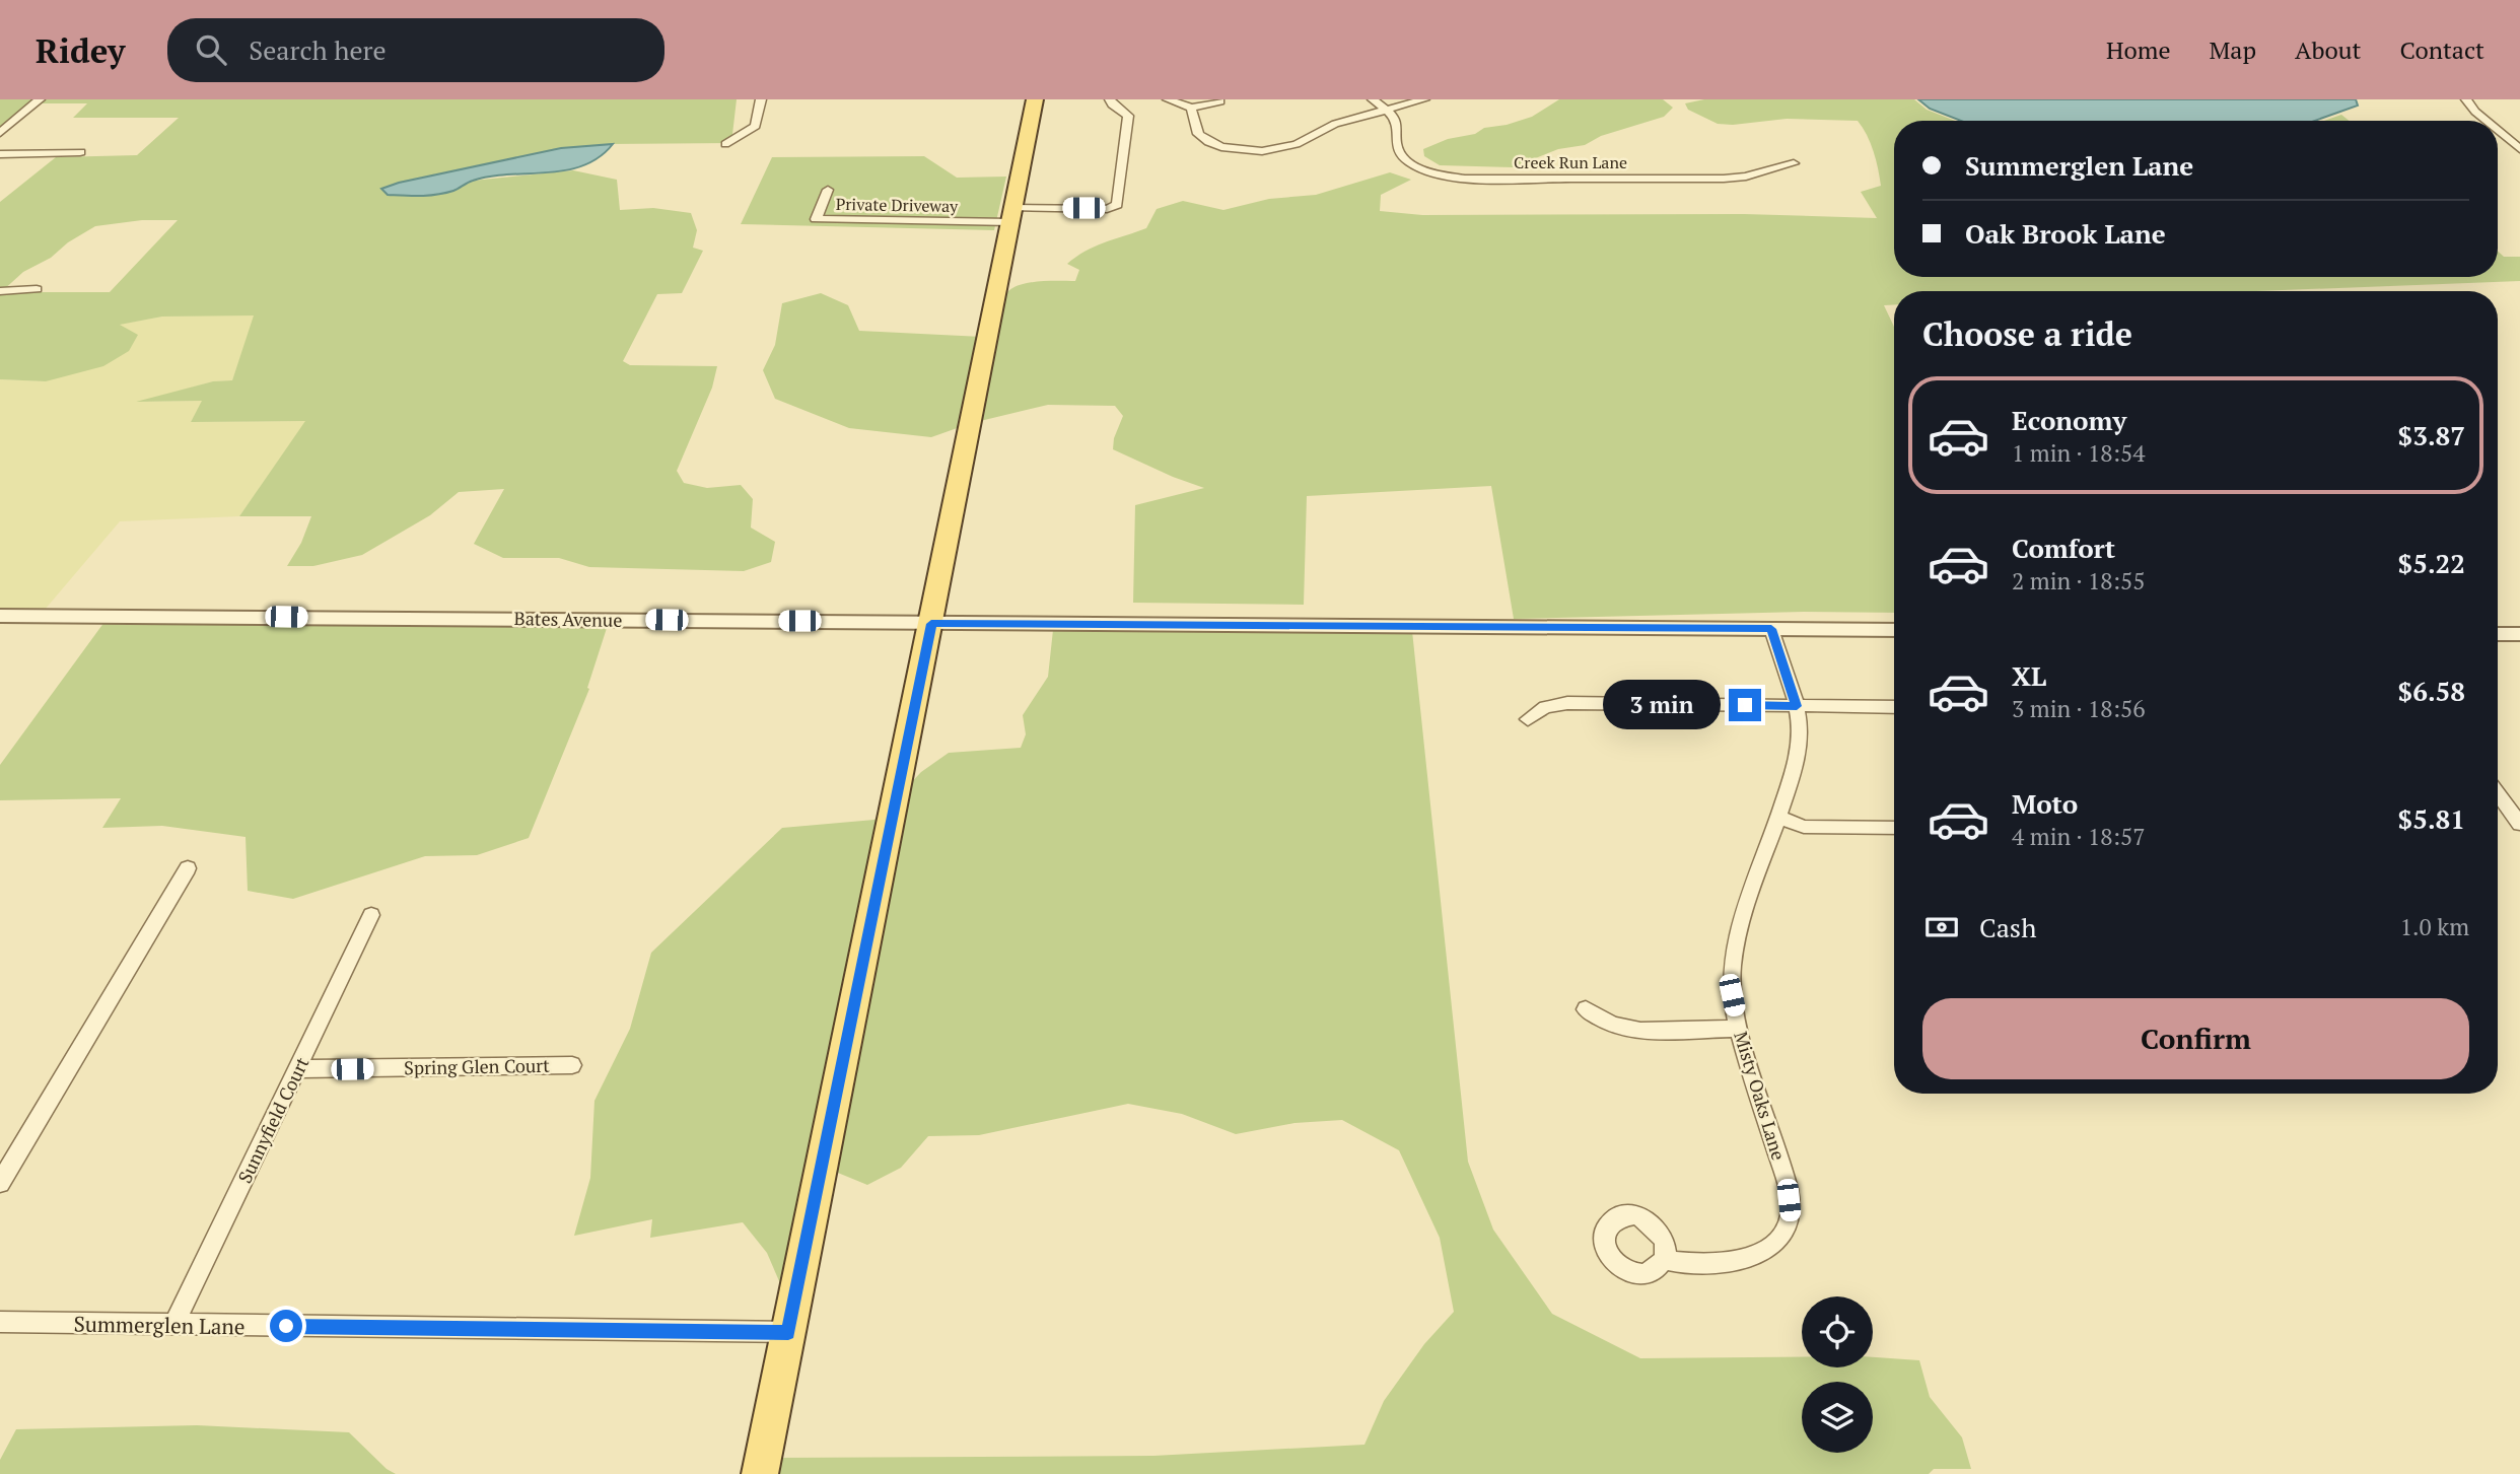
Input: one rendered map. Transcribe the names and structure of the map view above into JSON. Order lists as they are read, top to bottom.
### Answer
{
  "streets": {
    "street": [
      "Creek Run Lane",
      "Private Driveway",
      "Bates Avenue",
      "Spring Glen Court",
      "Misty Oaks Lane",
      "Sunnyfield Court",
      "Summerglen Lane"
    ]
  },
  "crossings": [
    ["Bates Avenue", "Misty Oaks Lane"],
    ["Spring Glen Court", "Sunnyfield Court"],
    ["Sunnyfield Court", "Summerglen Lane"]
  ],
  "page": {
    "header": "Ridey",
    "search": "Search here",
    "nav": [
      "Home",
      "Map",
      "About",
      "Contact"
    ],
    "banner": ["Summerglen Lane", "Oak Brook Lane"],
    "heading": "Choose a ride",
    "list": [
      {
        "name": "Economy",
        "note": "1 min · 18:54",
        "value": "$3.87"
      },
      {
        "name": "Comfort",
        "note": "2 min · 18:55",
        "value": "$5.22"
      },
      {
        "name": "XL",
        "note": "3 min · 18:56",
        "value": "$6.58"
      },
      {
        "name": "Moto",
        "note": "4 min · 18:57",
        "value": "$5.81"
      }
    ],
    "bubble": "3 min",
    "pay": ["Cash", "1.0 km"],
    "buttons": "Confirm"
  }
}
